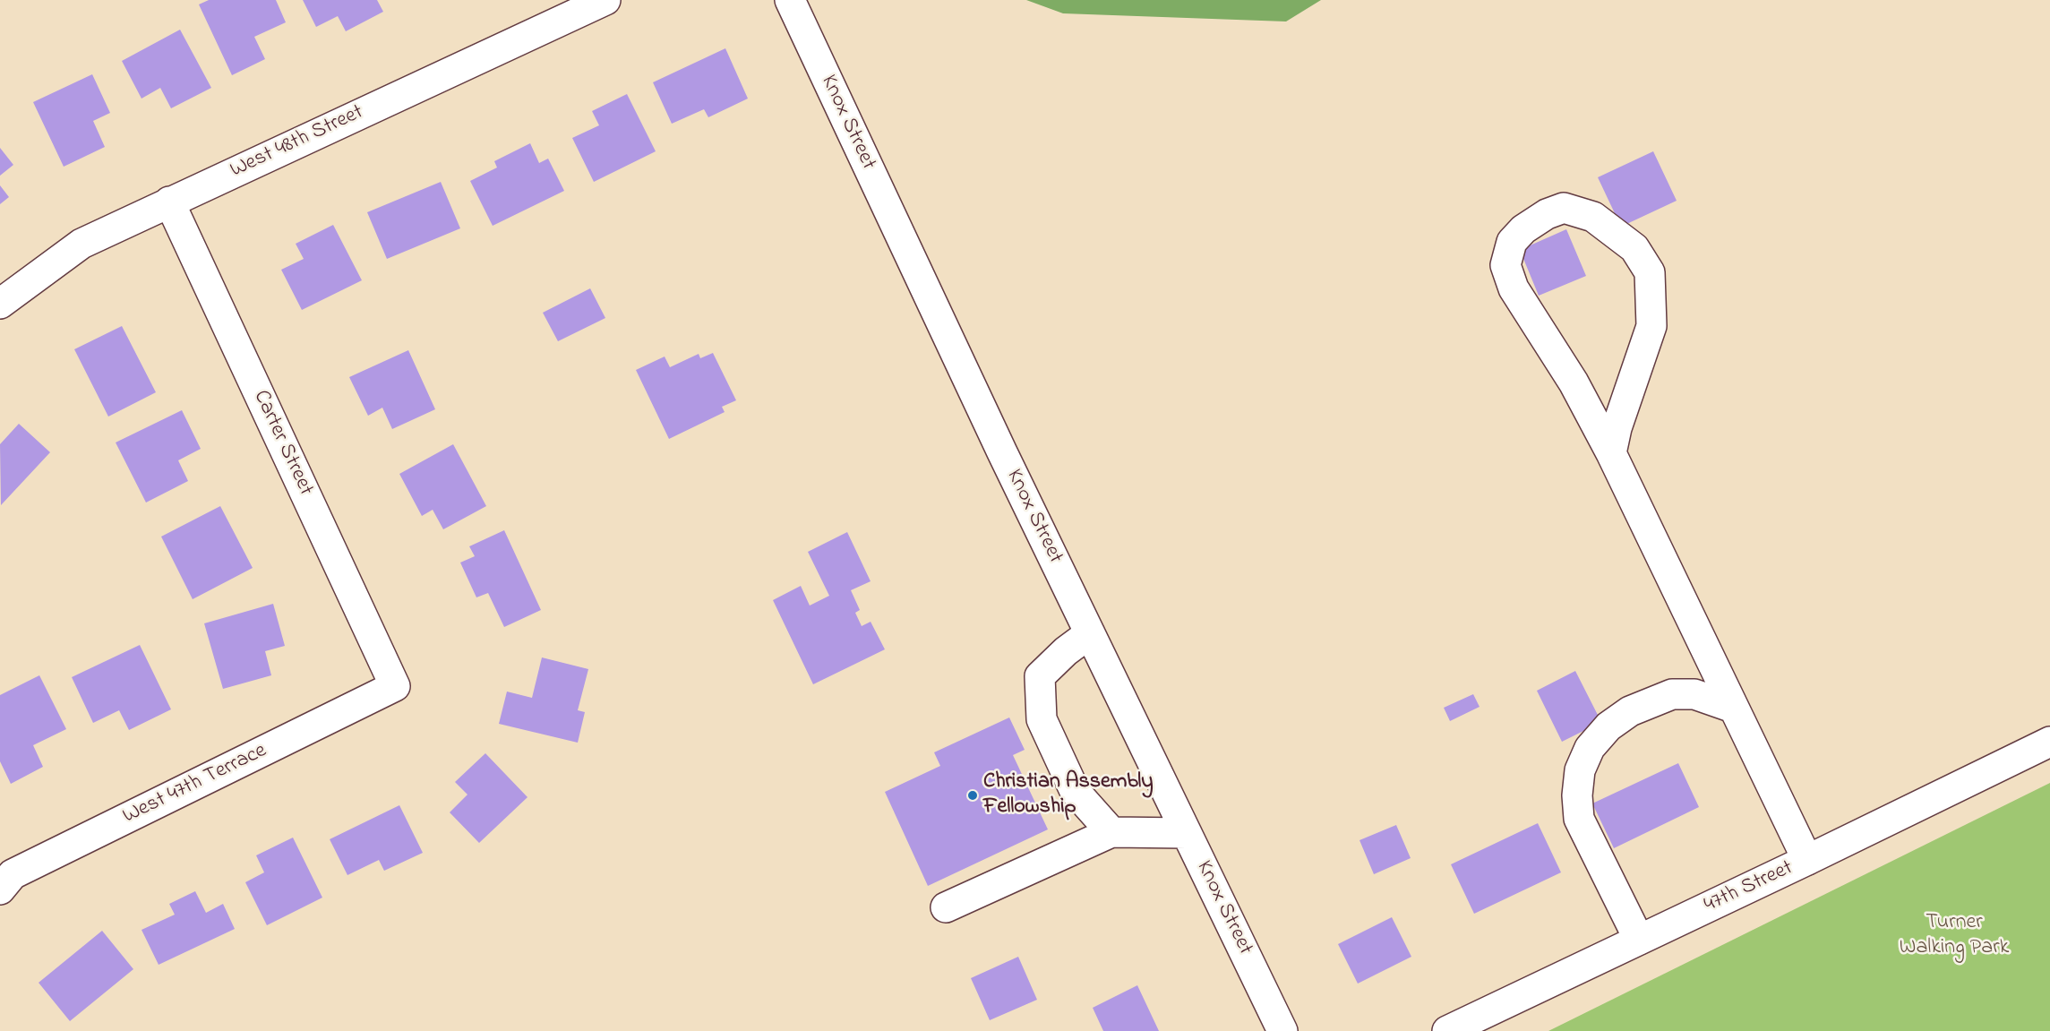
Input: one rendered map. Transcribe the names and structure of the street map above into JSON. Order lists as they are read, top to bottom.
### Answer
{
  "streets": {
    "street": [
      "Knox Street",
      "West 48th Street",
      "Carter Street",
      "West 47th Terrace",
      "47th Street"
    ]
  },
  "crossings": [
    ["West 48th Street", "Carter Street"],
    ["Carter Street", "West 47th Terrace"]
  ],
  "parks": ["Turner Walking Park"],
  "places": ["Christian Assembly Fellowship"]
}
